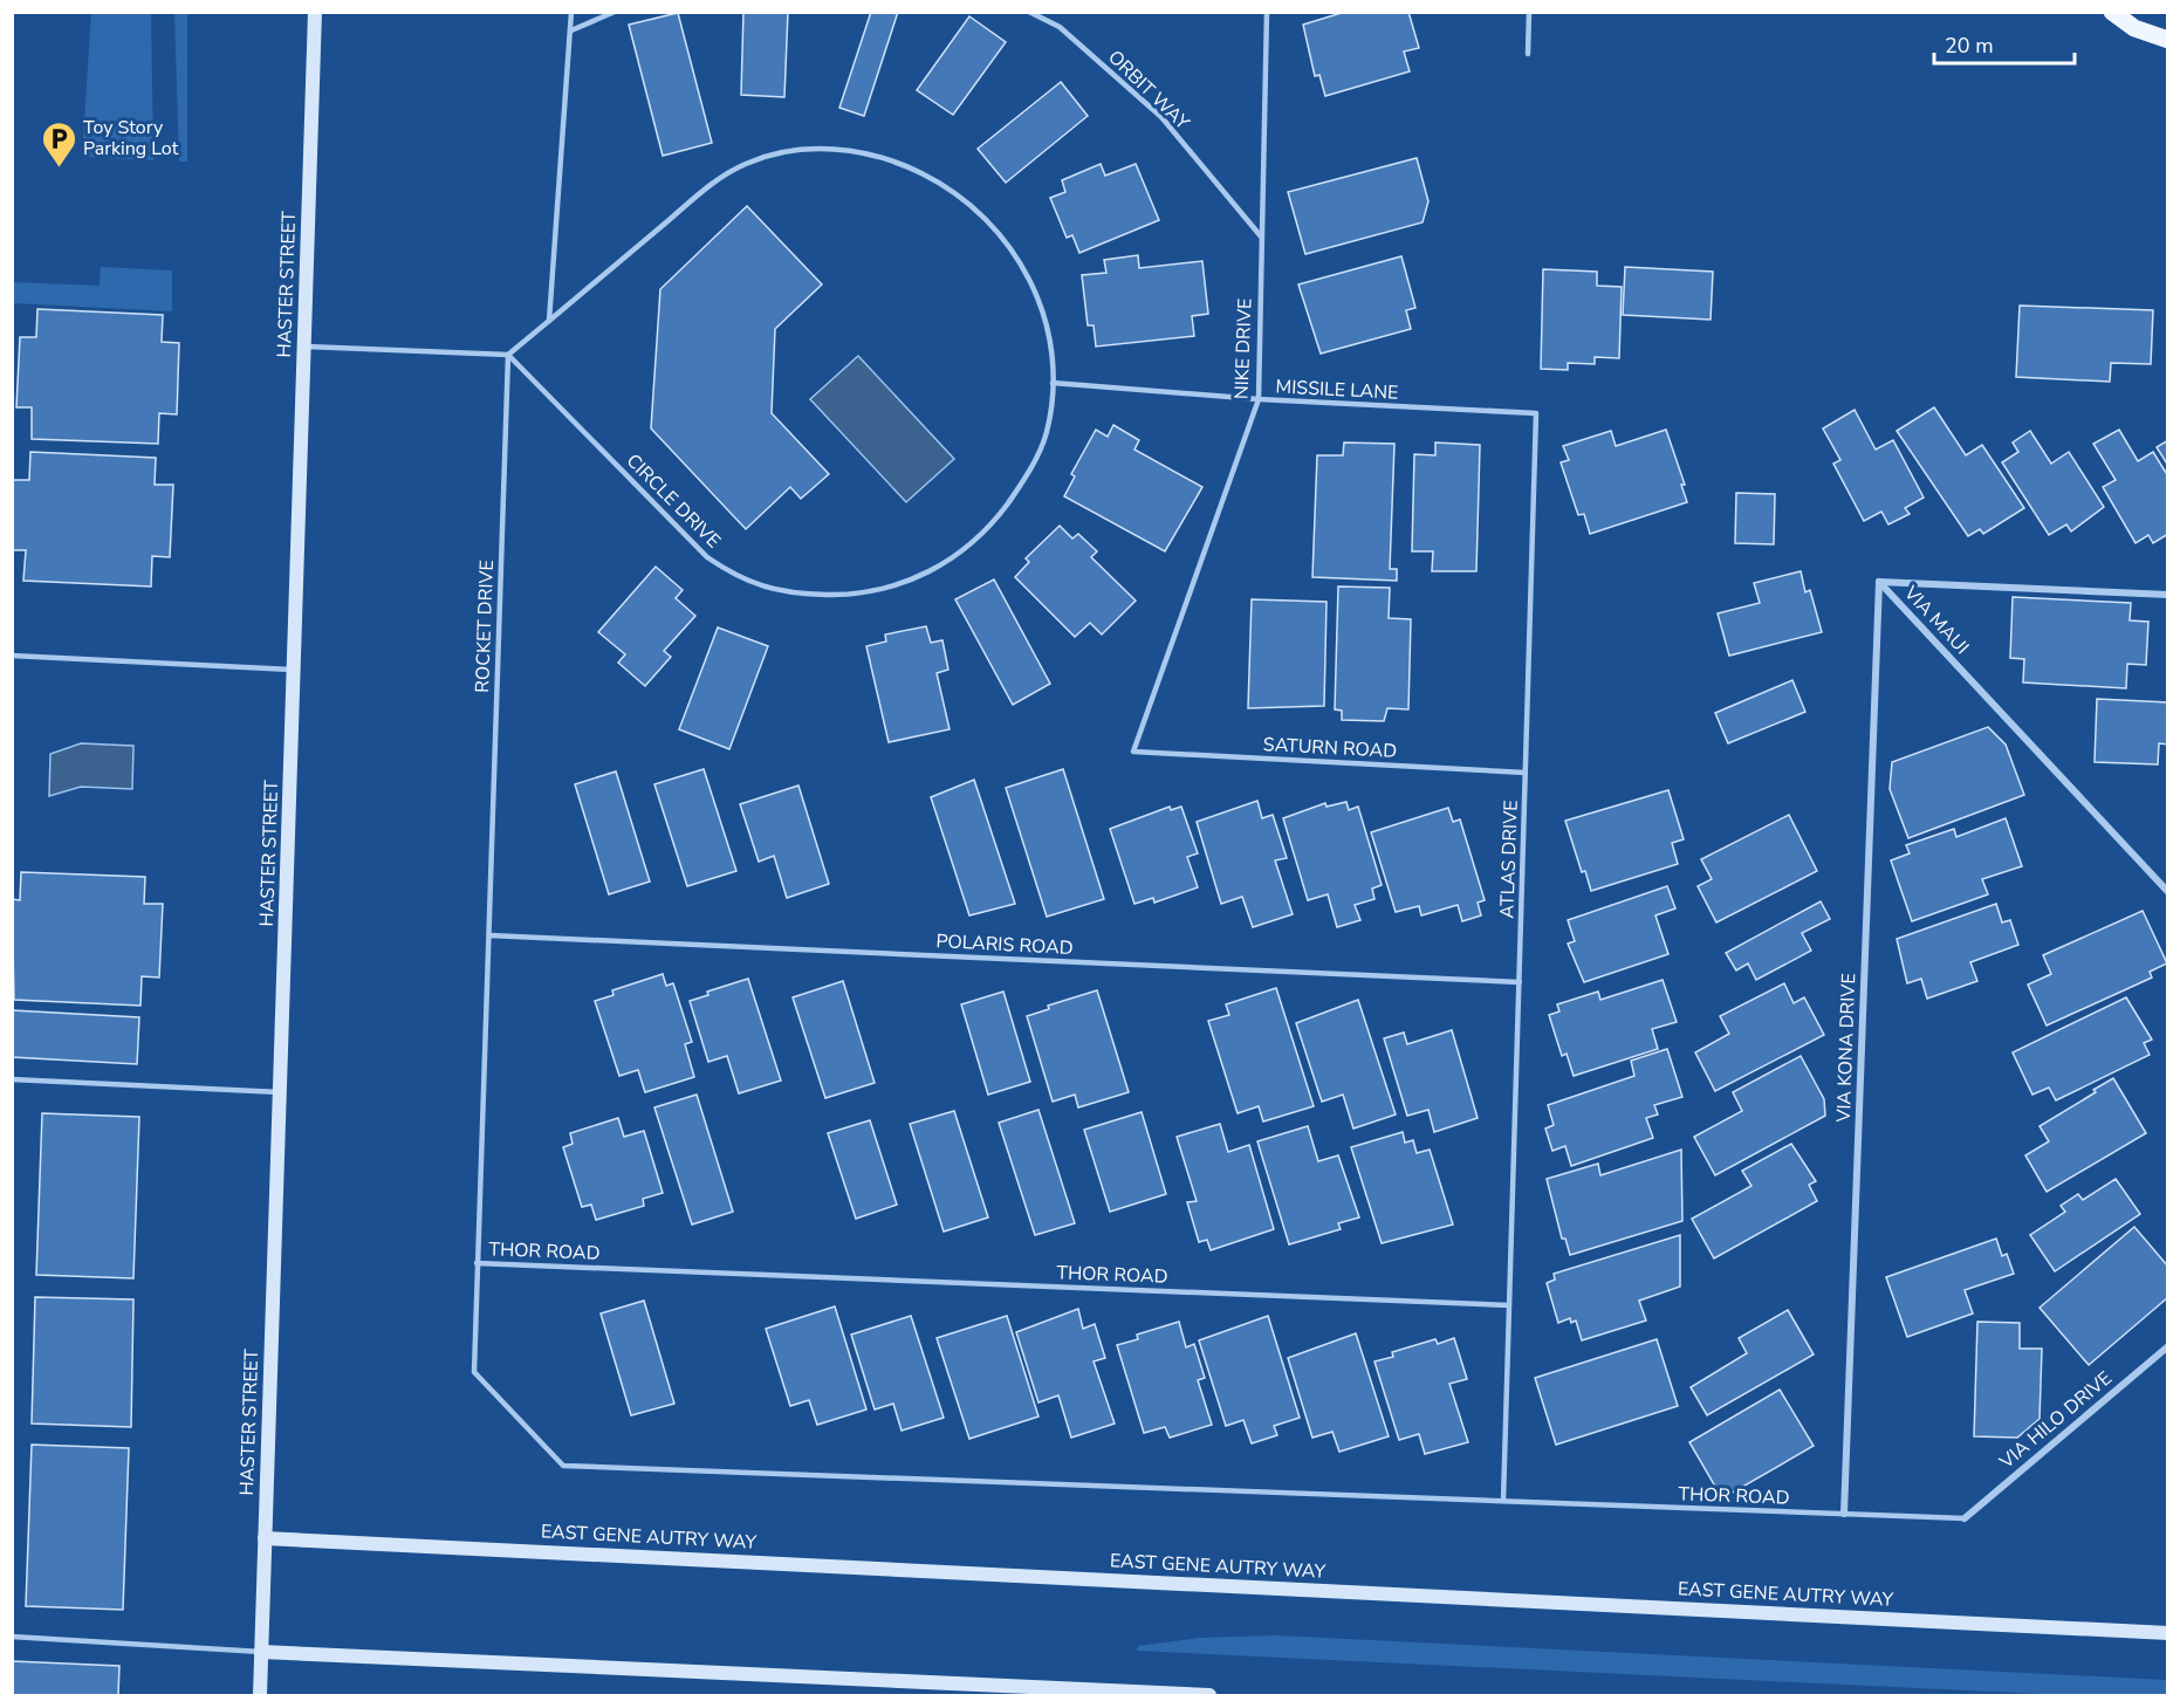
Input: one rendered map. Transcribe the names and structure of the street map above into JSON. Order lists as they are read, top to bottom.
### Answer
{
  "streets": {
    "street": [
      "HASTER STREET",
      "VIA MAUI",
      "VIA KONA DRIVE",
      "VIA HILO DRIVE",
      "EAST GENE AUTRY WAY"
    ],
    "lane": [
      "ORBIT WAY",
      "NIKE DRIVE",
      "MISSILE LANE",
      "CIRCLE DRIVE",
      "ROCKET DRIVE",
      "SATURN ROAD",
      "ATLAS DRIVE",
      "POLARIS ROAD",
      "THOR ROAD"
    ]
  },
  "crossings": [
    ["ORBIT WAY", "NIKE DRIVE"],
    ["HASTER STREET", "EAST GENE AUTRY WAY"],
    ["NIKE DRIVE", "MISSILE LANE"],
    ["NIKE DRIVE", "SATURN ROAD"],
    ["MISSILE LANE", "CIRCLE DRIVE"],
    ["MISSILE LANE", "ATLAS DRIVE"],
    ["CIRCLE DRIVE", "ROCKET DRIVE"],
    ["VIA MAUI", "VIA KONA DRIVE"],
    ["ROCKET DRIVE", "POLARIS ROAD"],
    ["ROCKET DRIVE", "THOR ROAD"],
    ["SATURN ROAD", "ATLAS DRIVE"],
    ["ATLAS DRIVE", "POLARIS ROAD"],
    ["ATLAS DRIVE", "THOR ROAD"],
    ["VIA KONA DRIVE", "THOR ROAD"],
    ["THOR ROAD", "VIA HILO DRIVE"]
  ],
  "places": {
    "parking": ["Toy Story Parking Lot"]
  },
  "scale_bar": "20 m"
}
